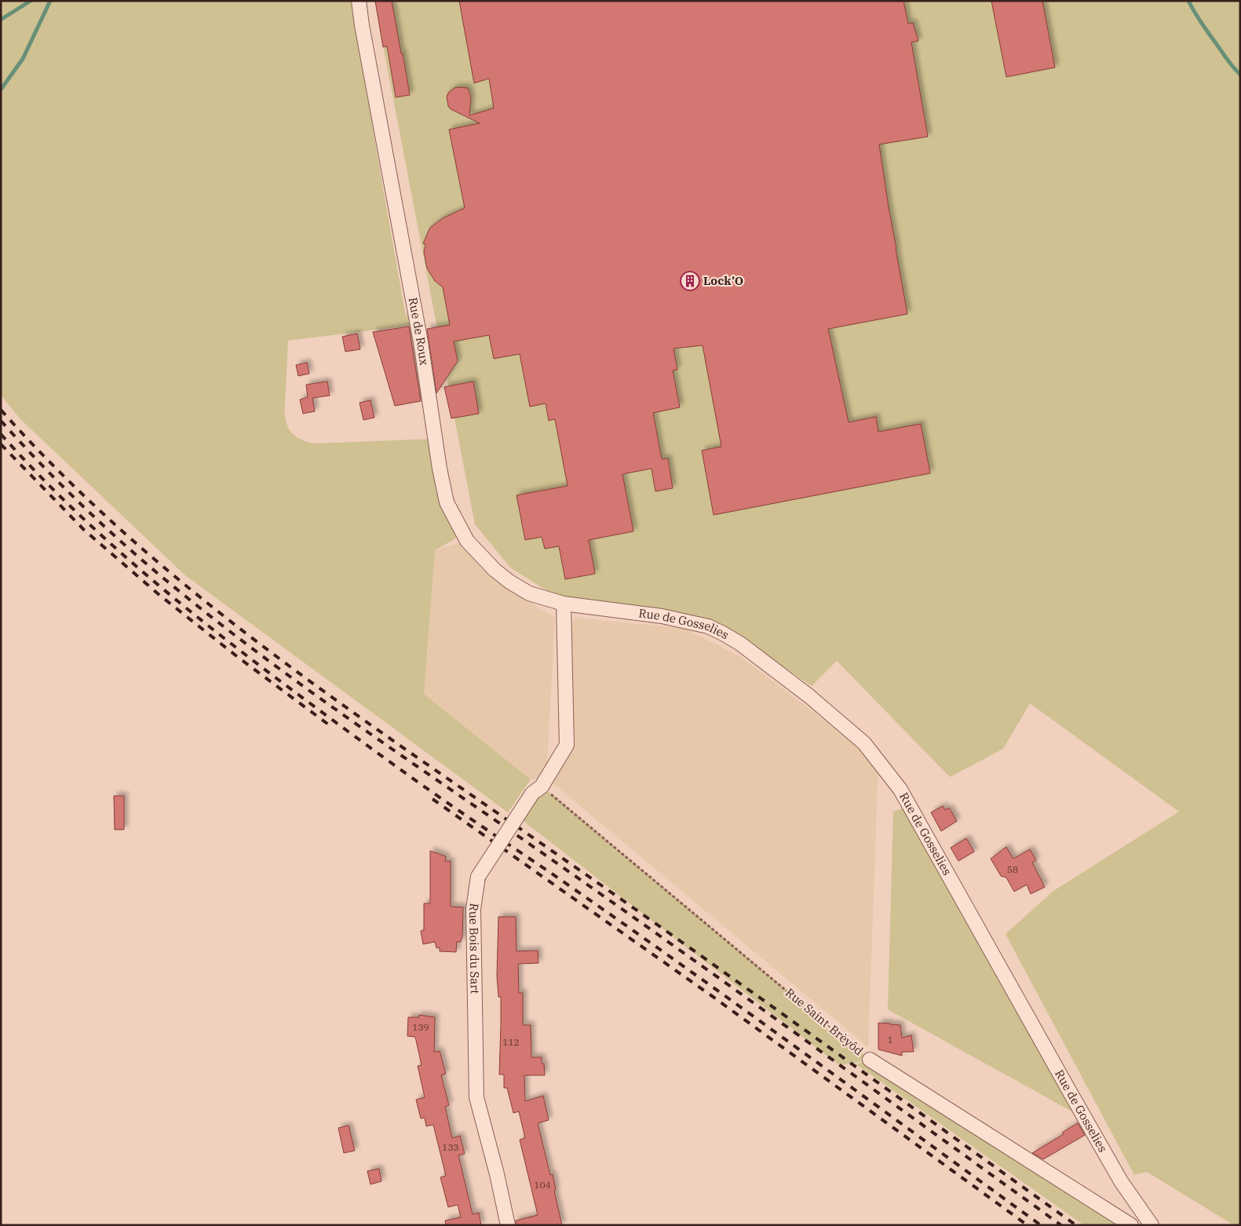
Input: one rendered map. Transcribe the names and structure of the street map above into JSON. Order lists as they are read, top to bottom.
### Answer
{
  "streets": {
    "street": [
      "Rue de Roux",
      "Rue de Gosselies",
      "Rue Bois du Sart",
      "Rue Saint-Brèyôd"
    ]
  },
  "crossings": [
    ["Rue de Roux", "Rue de Gosselies"],
    ["Rue de Roux", "Rue Bois du Sart"],
    ["Rue de Gosselies", "Rue Bois du Sart"],
    ["Rue Bois du Sart", "Rue Saint-Brèyôd"]
  ],
  "places": {
    "building": ["Lock’O"]
  },
  "house_numbers": [
    "58",
    "139",
    "1",
    "112",
    "133",
    "104"
  ]
}
